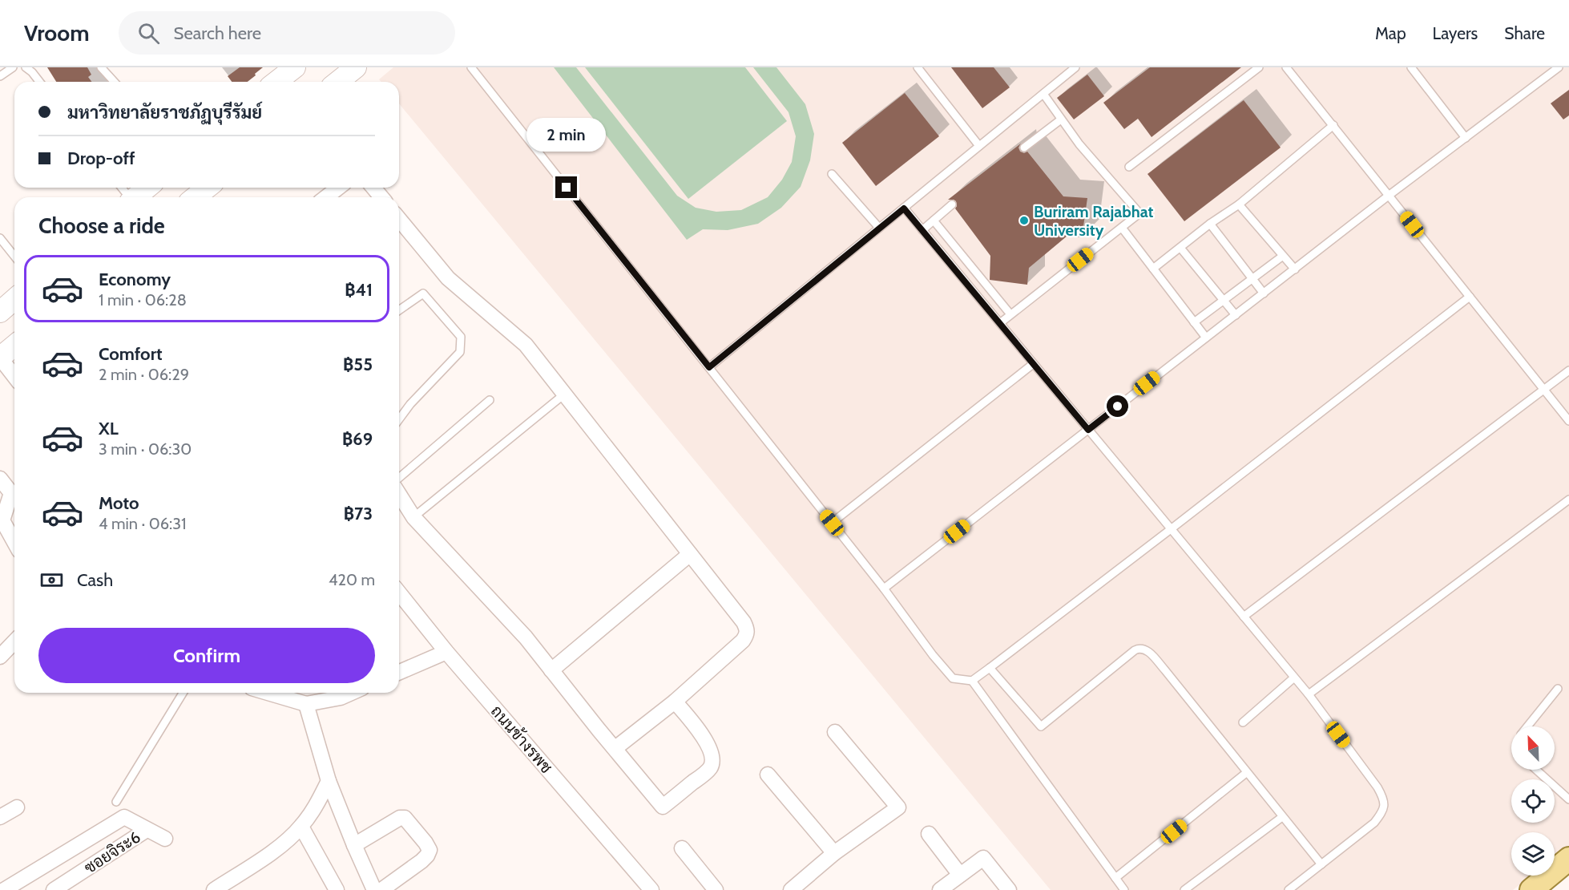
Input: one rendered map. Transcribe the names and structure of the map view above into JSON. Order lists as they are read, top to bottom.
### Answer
{
  "streets": {
    "street": ["ถนนข้างรพช", "ซอยจิระ6"]
  },
  "places": ["Buriram Rajabhat University"],
  "north": "top left",
  "page": {
    "header": "Vroom",
    "search": "Search here",
    "nav": ["Map", "Layers", "Share"],
    "banner": ["มหาวิทยาลัยราชภัฏบุรีรัมย์", "Drop-off"],
    "bubble": "2 min",
    "heading": "Choose a ride",
    "list": [
      {
        "name": "Economy",
        "note": "1 min · 06:28",
        "value": "฿41"
      },
      {
        "name": "Comfort",
        "note": "2 min · 06:29",
        "value": "฿55"
      },
      {
        "name": "XL",
        "note": "3 min · 06:30",
        "value": "฿69"
      },
      {
        "name": "Moto",
        "note": "4 min · 06:31",
        "value": "฿73"
      }
    ],
    "pay": ["Cash", "420 m"],
    "buttons": "Confirm"
  }
}
